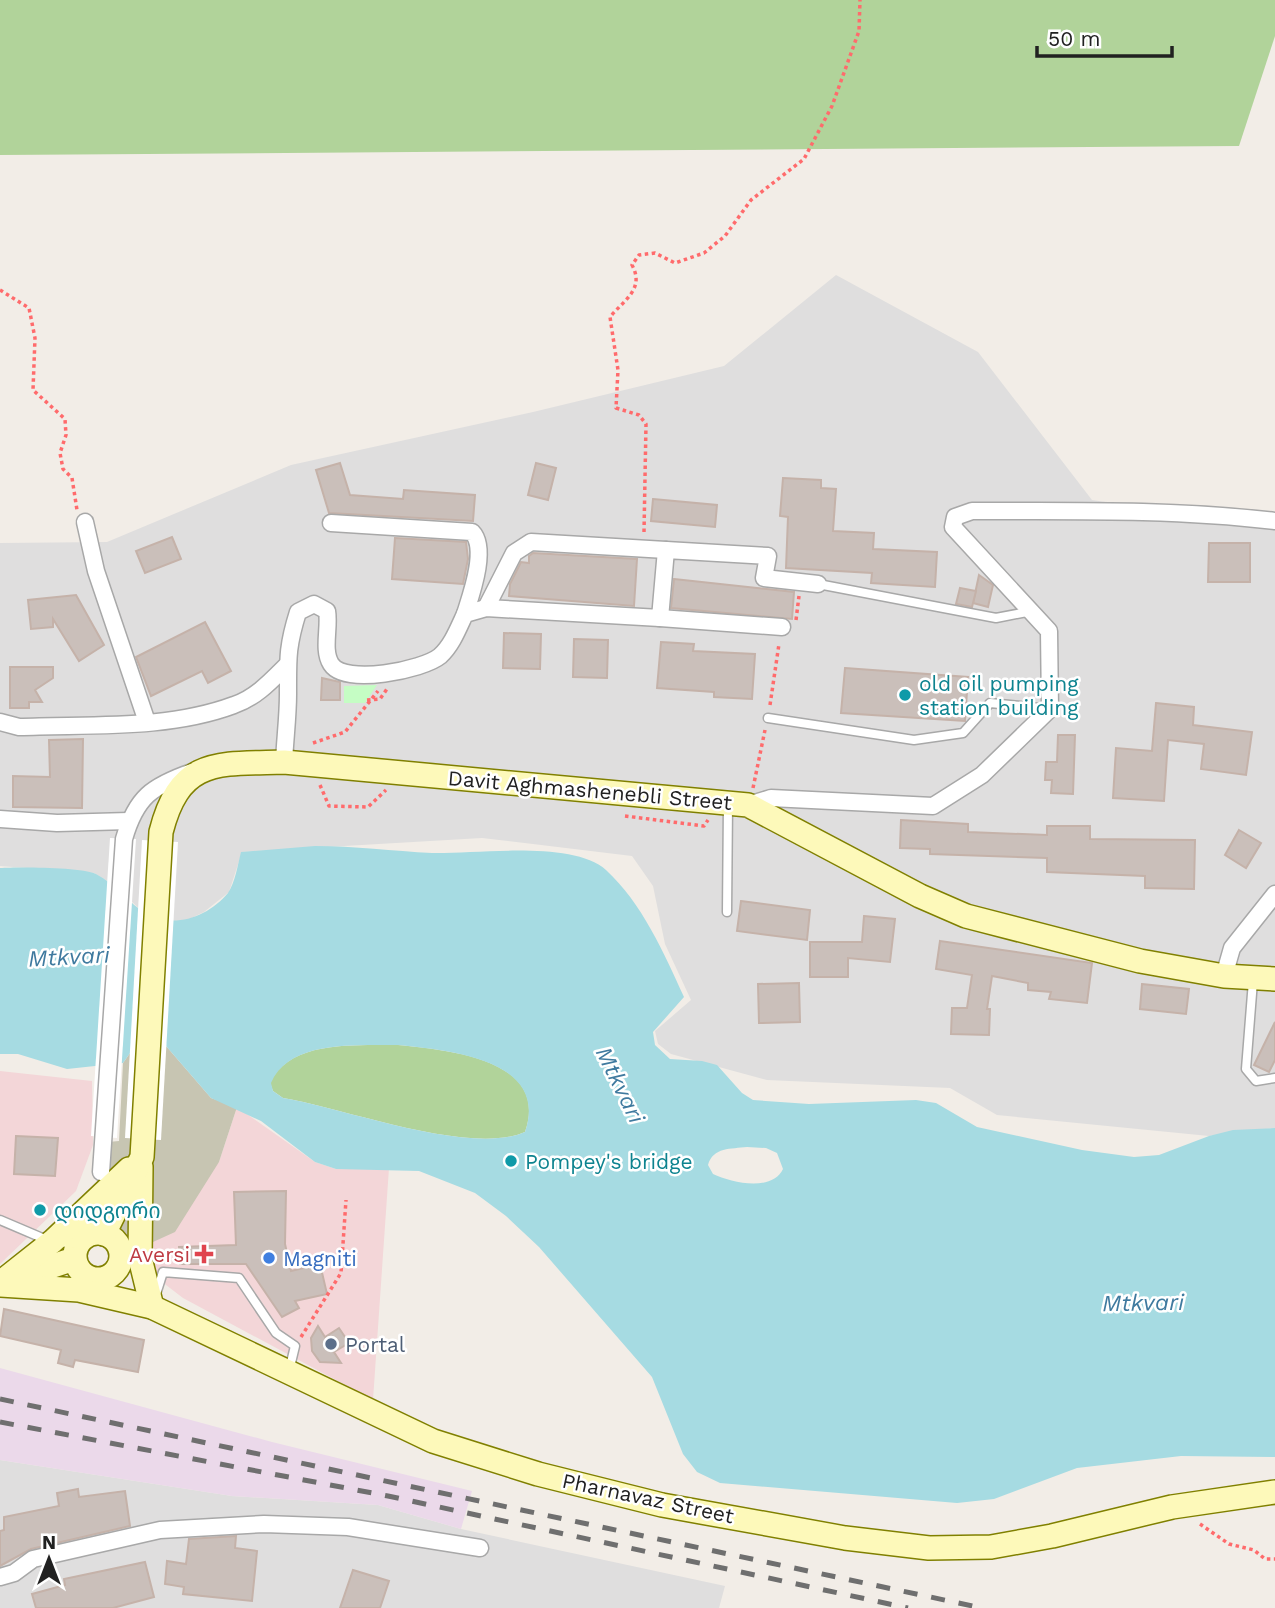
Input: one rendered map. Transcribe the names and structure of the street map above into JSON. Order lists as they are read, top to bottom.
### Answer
{
  "streets": {
    "main road": ["Davit Aghmashenebli Street", "Pharnavaz Street"]
  },
  "water": ["Mtkvari"],
  "places": {
    "other": [
      "old oil pumping station building",
      "Pompey's bridge",
      "დიდგორი",
      "Magniti",
      "Portal"
    ],
    "health": ["Aversi"]
  },
  "scale_bar": "50 m",
  "north": "top"
}
